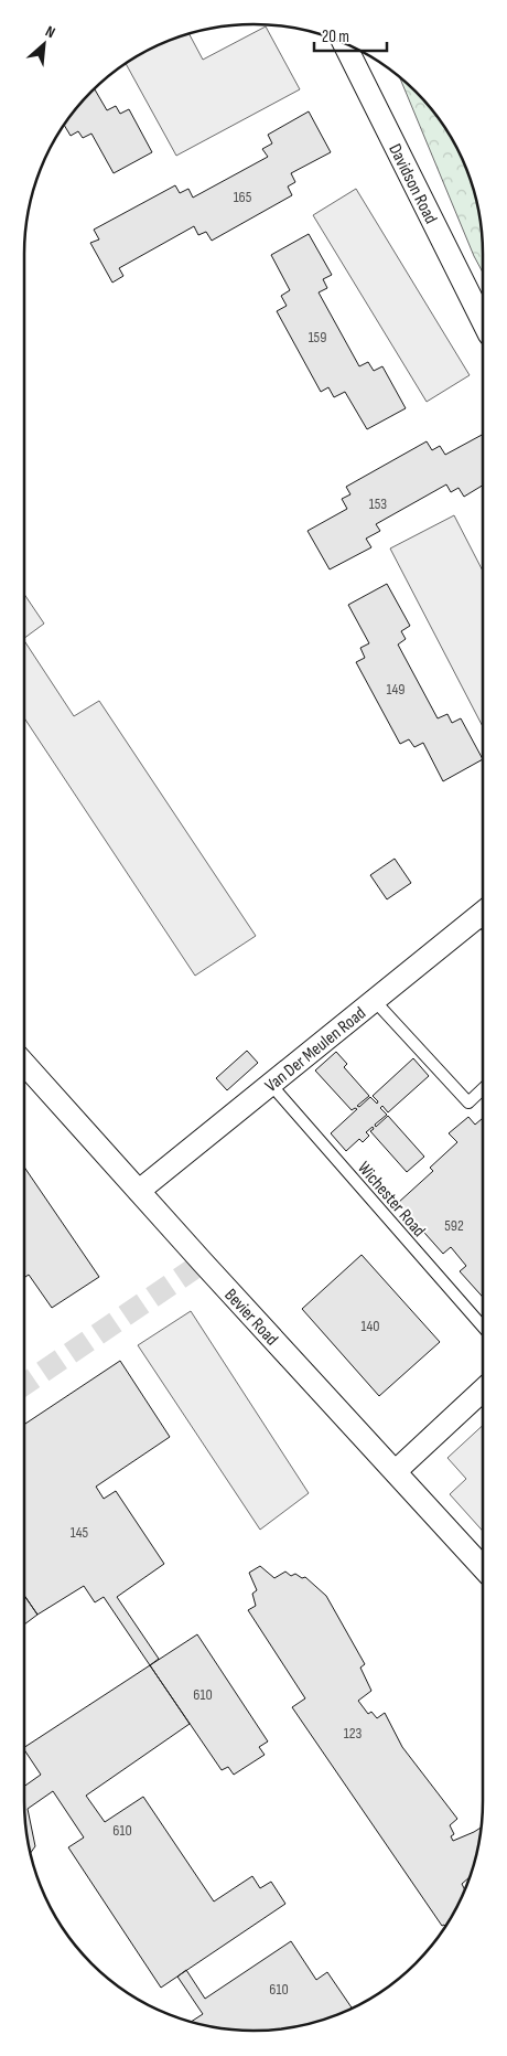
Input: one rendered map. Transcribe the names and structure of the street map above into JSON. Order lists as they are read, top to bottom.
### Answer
{
  "streets": {
    "street": ["Davidson Road", "Van Der Meulen Road", "Bevier Road"],
    "lane": ["Wichester Road"]
  },
  "crossings": [
    ["Van Der Meulen Road", "Wichester Road"],
    ["Van Der Meulen Road", "Bevier Road"]
  ],
  "house_numbers": [
    "165",
    "159",
    "153",
    "149",
    "592",
    "140",
    "145",
    "610",
    "123",
    "610",
    "610"
  ],
  "scale_bar": "20 m",
  "north": "top right"
}
